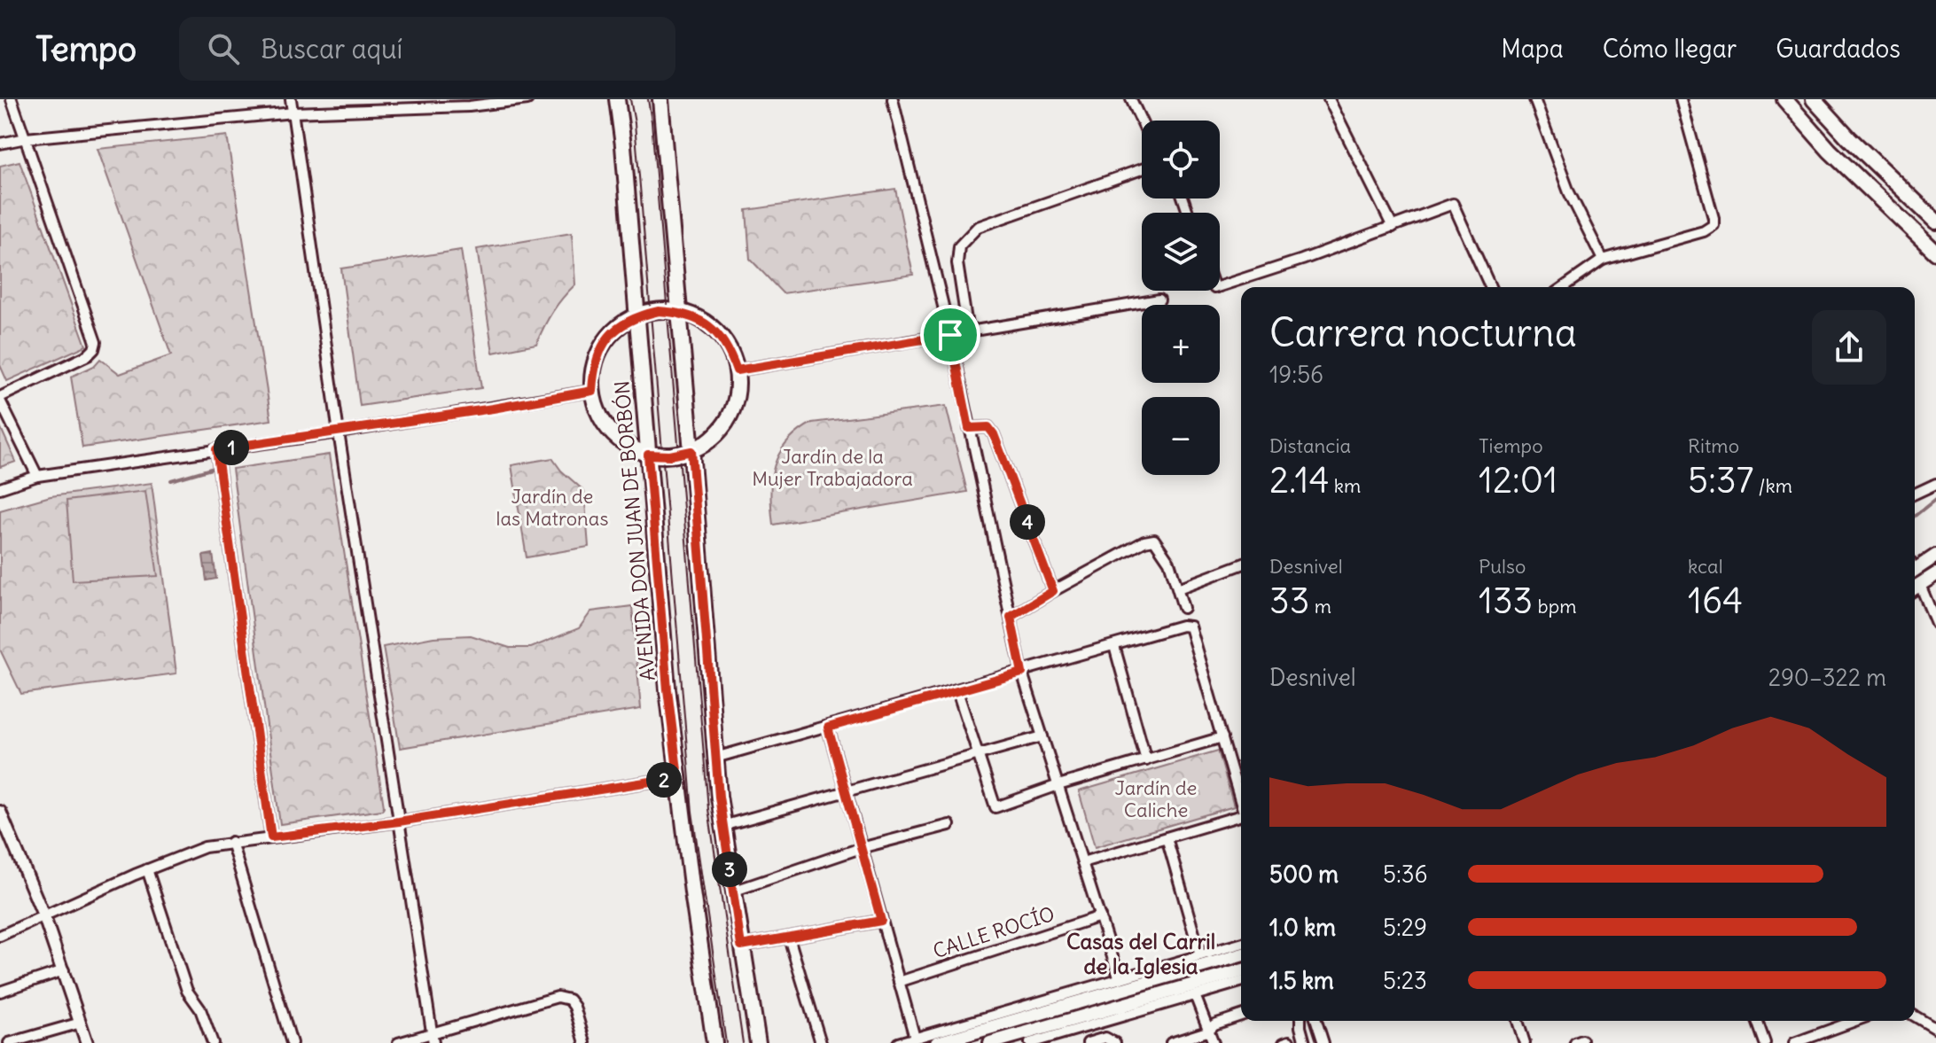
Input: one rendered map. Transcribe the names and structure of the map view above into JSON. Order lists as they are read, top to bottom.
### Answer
{
  "streets": {
    "main road": ["AVENIDA DON JUAN DE BORBÓN"],
    "street": ["CALLE ROCÍO"]
  },
  "districts": ["Casas del Carril de la Iglesia"],
  "parks": ["Jardín de la Mujer Trabajadora", "Jardín de las Matronas", "Jardín de Caliche"],
  "page": {
    "header": "Tempo",
    "search": "Buscar aquí",
    "nav": ["Mapa", "Cómo llegar", "Guardados"],
    "map_buttons": ["+", "−"],
    "heading": ["Carrera nocturna", "19:56"],
    "stats": [
      ["Distancia", "2.14 km"],
      ["Tiempo", "12:01"],
      ["Ritmo", "5:37 /km"],
      ["Desnivel", "33 m"],
      ["Pulso", "133 bpm"],
      ["kcal", "164"]
    ],
    "pins": [
      "1",
      "4",
      "2",
      "3"
    ],
    "chart": ["Desnivel", "290–322 m"],
    "list": [
      {
        "name": "500 m",
        "note": "5:36"
      },
      {
        "name": "1.0 km",
        "note": "5:29"
      },
      {
        "name": "1.5 km",
        "note": "5:23"
      }
    ]
  }
}
